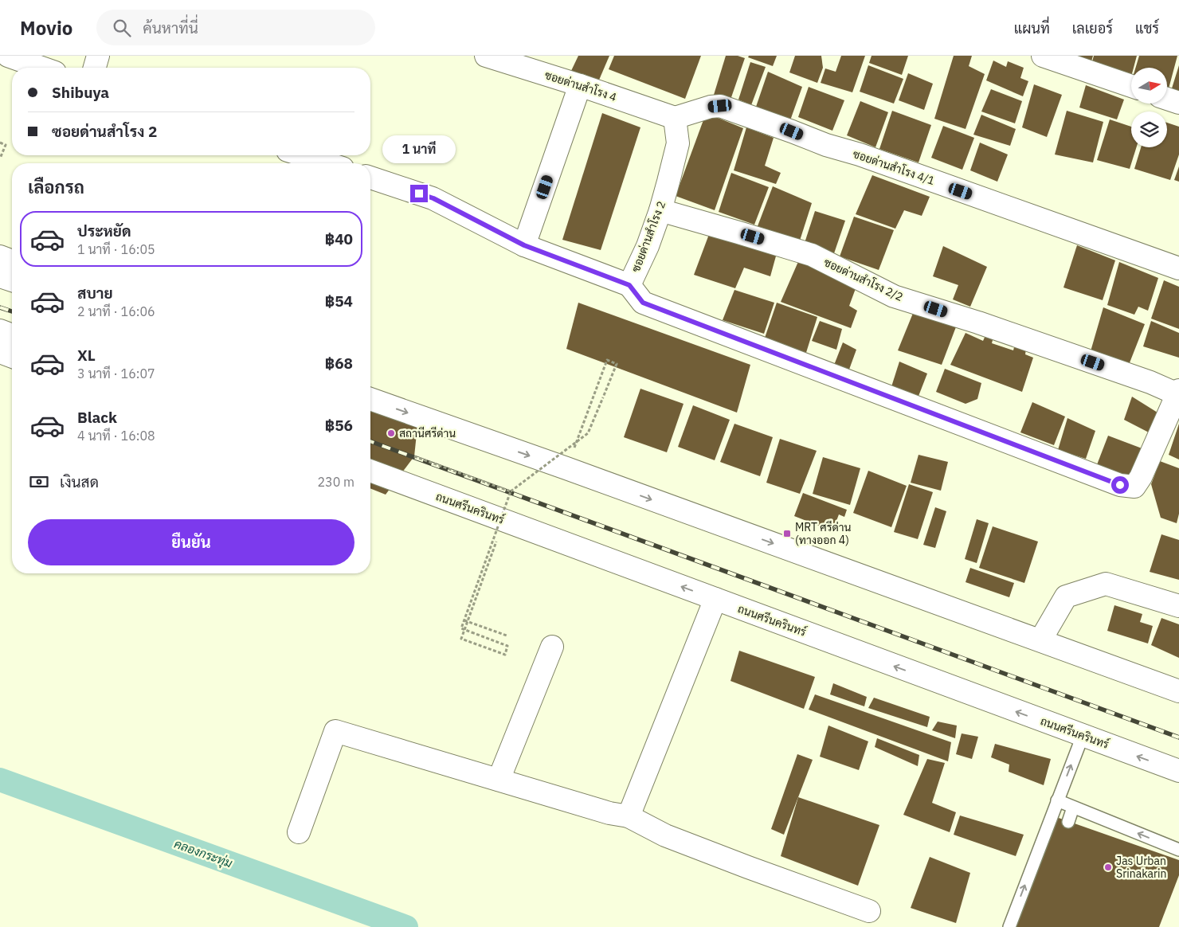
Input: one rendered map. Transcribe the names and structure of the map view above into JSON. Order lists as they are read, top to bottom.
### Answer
{
  "streets": {
    "street": [
      "ซอยด่านสำโรง 4",
      "ซอยด่านสำโรง 4/1",
      "ซอยด่านสำโรง 2",
      "ซอยด่านสำโรง 2/2",
      "ถนนศรีนครินทร์"
    ]
  },
  "crossings": [
    ["ซอยด่านสำโรง 4", "ซอยด่านสำโรง 4/1"],
    ["ซอยด่านสำโรง 4", "ซอยด่านสำโรง 2"],
    ["ซอยด่านสำโรง 4/1", "ซอยด่านสำโรง 2"],
    ["ซอยด่านสำโรง 2", "ซอยด่านสำโรง 2/2"]
  ],
  "water": ["คลองกระทุ่ม"],
  "places": {
    "other": ["สถานีศรีด่าน", "Jas Urban Srinakarin"],
    "transit": ["MRT ศรีด่าน (ทางออก 4)"]
  },
  "north": "right",
  "page": {
    "header": "Movio",
    "search": "ค้นหาที่นี่",
    "nav": ["แผนที่", "เลเยอร์", "แชร์"],
    "banner": ["Shibuya", "ซอยด่านสำโรง 2"],
    "bubble": "1 นาที",
    "heading": "เลือกรถ",
    "list": [
      {
        "name": "ประหยัด",
        "note": "1 นาที · 16:05",
        "value": "฿40"
      },
      {
        "name": "สบาย",
        "note": "2 นาที · 16:06",
        "value": "฿54"
      },
      {
        "name": "XL",
        "note": "3 นาที · 16:07",
        "value": "฿68"
      },
      {
        "name": "Black",
        "note": "4 นาที · 16:08",
        "value": "฿56"
      }
    ],
    "pay": ["เงินสด", "230 m"],
    "buttons": "ยืนยัน"
  }
}
